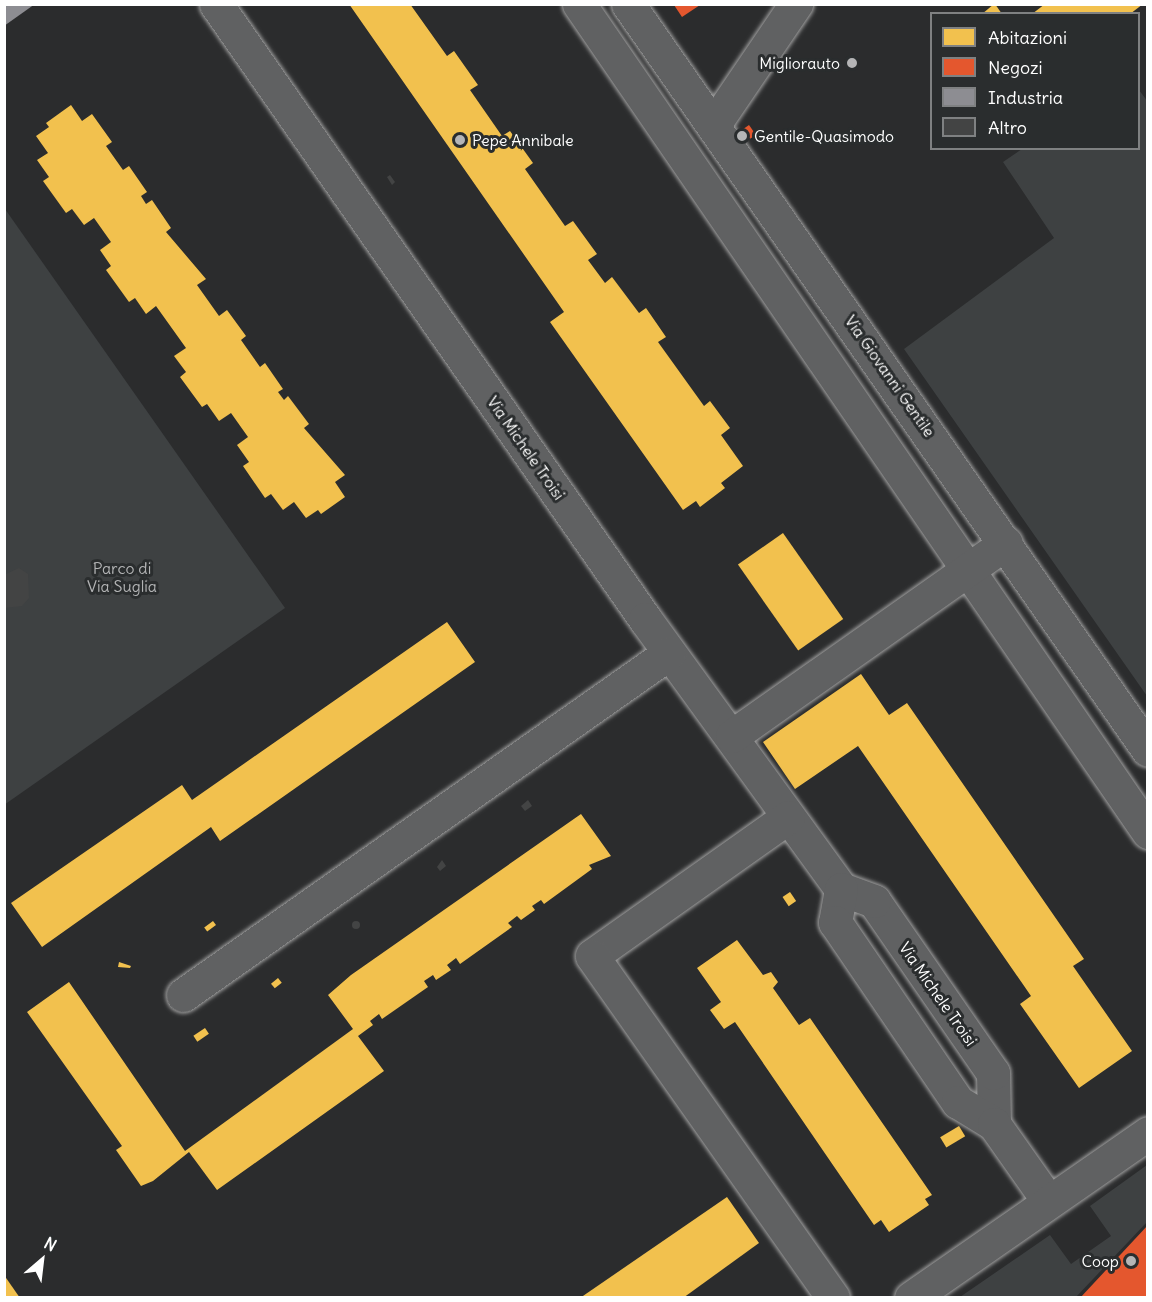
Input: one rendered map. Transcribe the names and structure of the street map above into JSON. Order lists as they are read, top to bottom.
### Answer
{
  "streets": {
    "street": ["Via Giovanni Gentile", "Via Michele Troisi"]
  },
  "parks": ["Parco di Via Suglia"],
  "places": [
    "Migliorauto",
    "Gentile-Quasimodo",
    "Pepe Annibale",
    "Coop"
  ],
  "legend": [
    "Abitazioni",
    "Negozi",
    "Industria",
    "Altro"
  ],
  "north": "top right"
}
